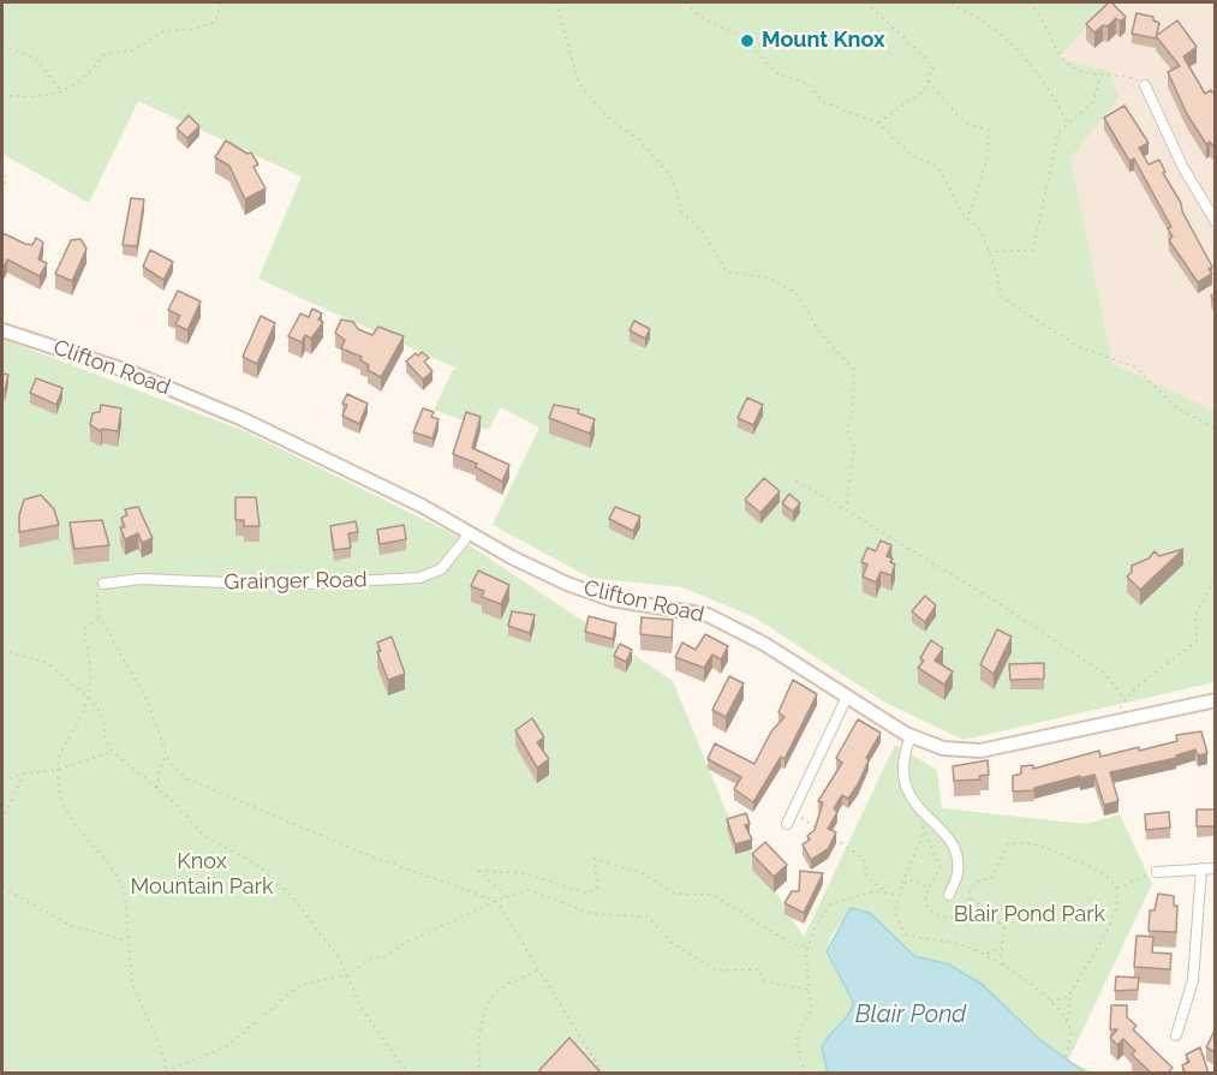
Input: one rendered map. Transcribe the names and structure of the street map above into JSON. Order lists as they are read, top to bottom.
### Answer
{
  "streets": {
    "main road": ["Clifton Road"],
    "street": ["Grainger Road"]
  },
  "crossings": [
    ["Clifton Road", "Grainger Road"]
  ],
  "water": ["Blair Pond"],
  "parks": ["Knox Mountain Park", "Blair Pond Park"],
  "places": ["Mount Knox"]
}
